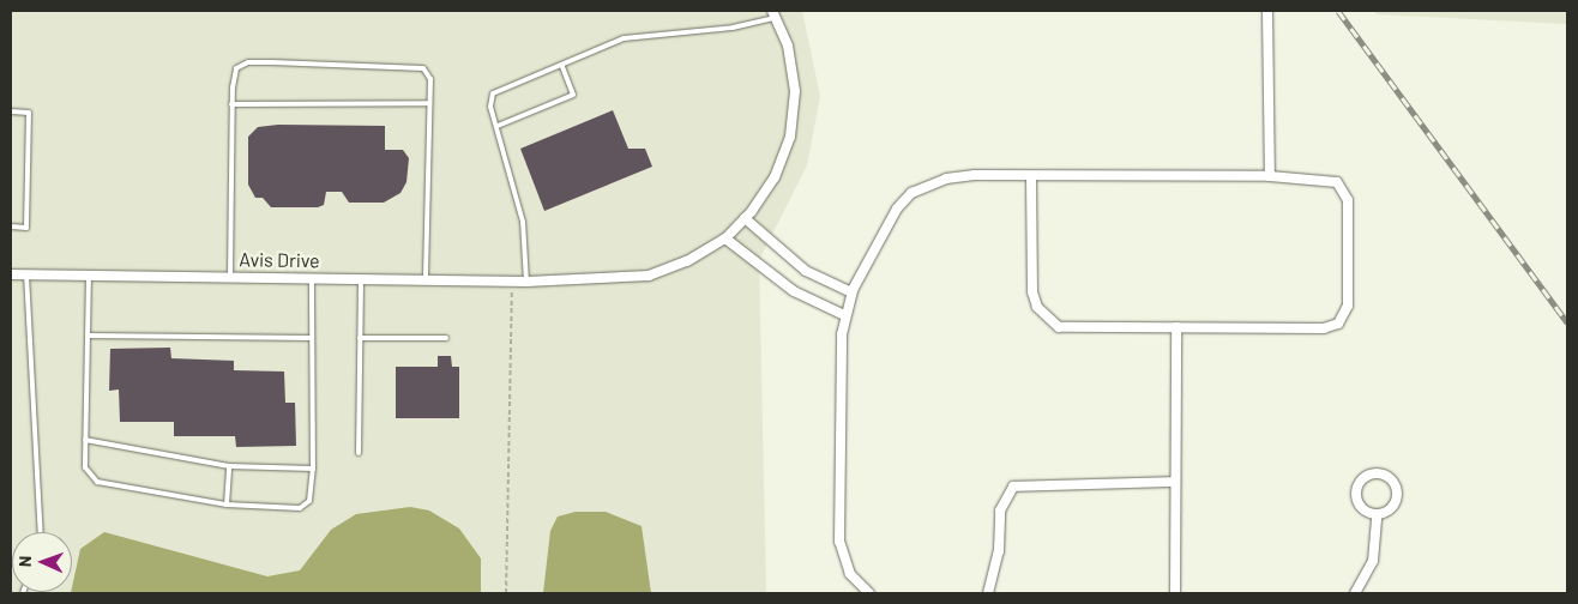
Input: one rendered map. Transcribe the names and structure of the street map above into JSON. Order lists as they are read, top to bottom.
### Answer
{
  "streets": {
    "street": ["Avis Drive"]
  },
  "north": "left"
}
